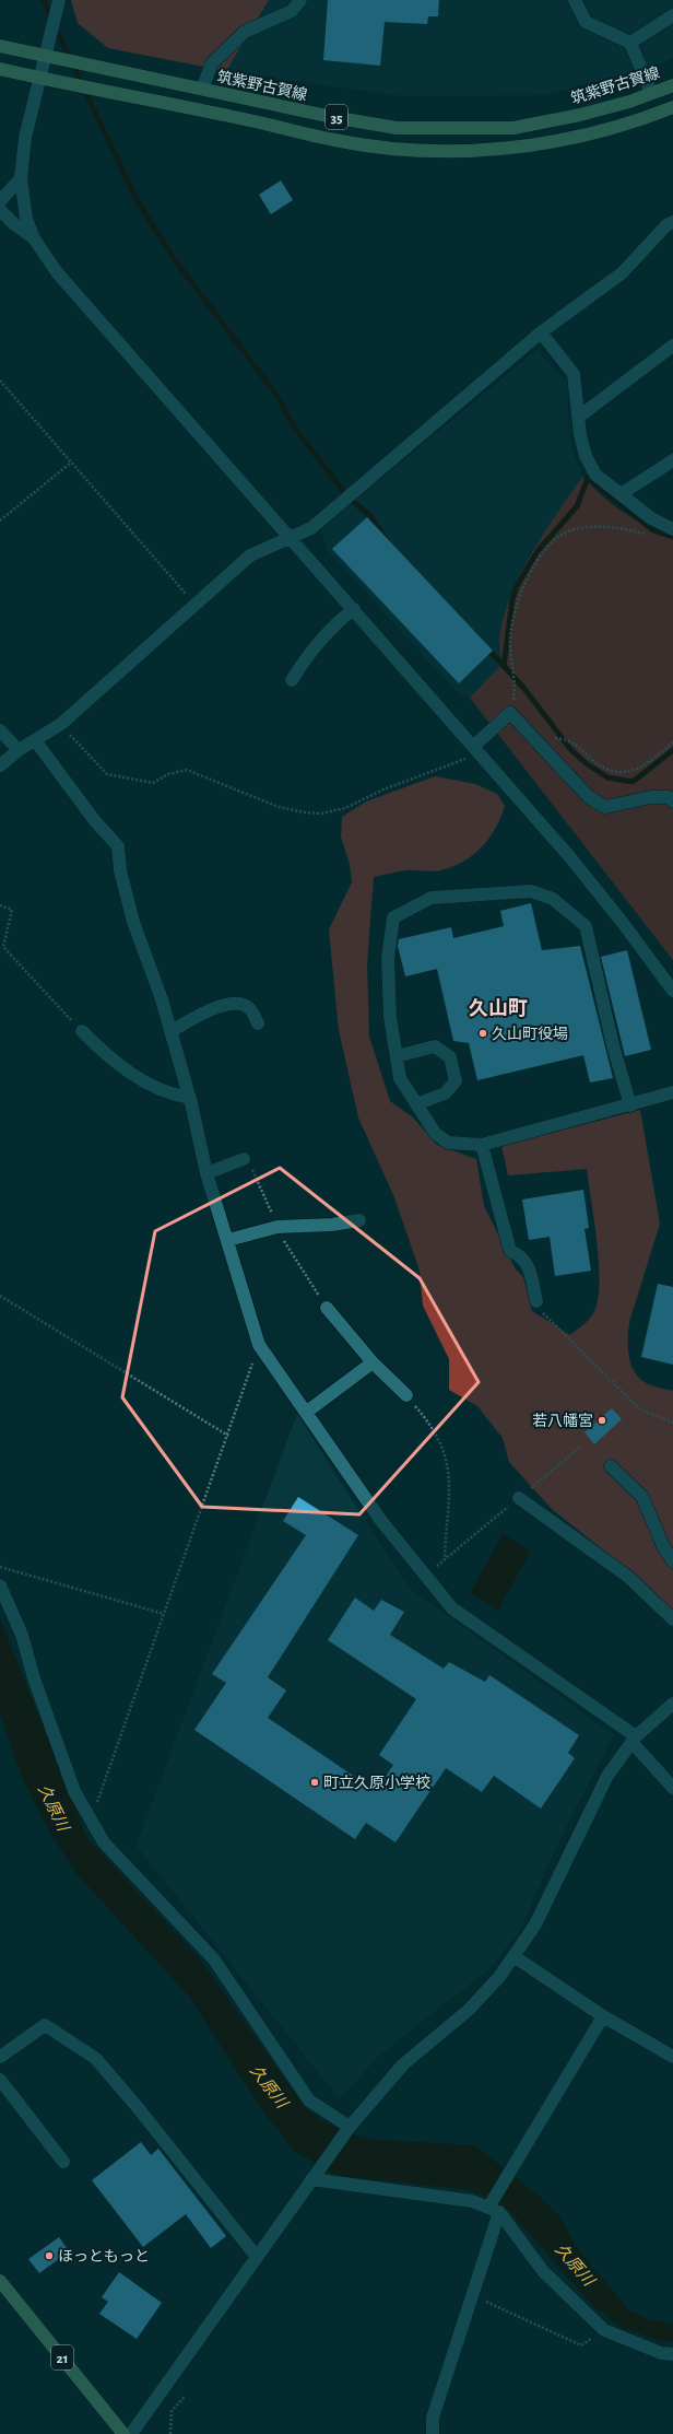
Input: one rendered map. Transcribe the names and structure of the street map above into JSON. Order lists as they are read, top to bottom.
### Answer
{
  "streets": {
    "main road": ["筑紫野古賀線", "35", "21"]
  },
  "districts": ["久山町"],
  "water": ["久原川"],
  "places": [
    "久山町役場",
    "若八幡宮",
    "町立久原小学校",
    "ほっともっと"
  ]
}
